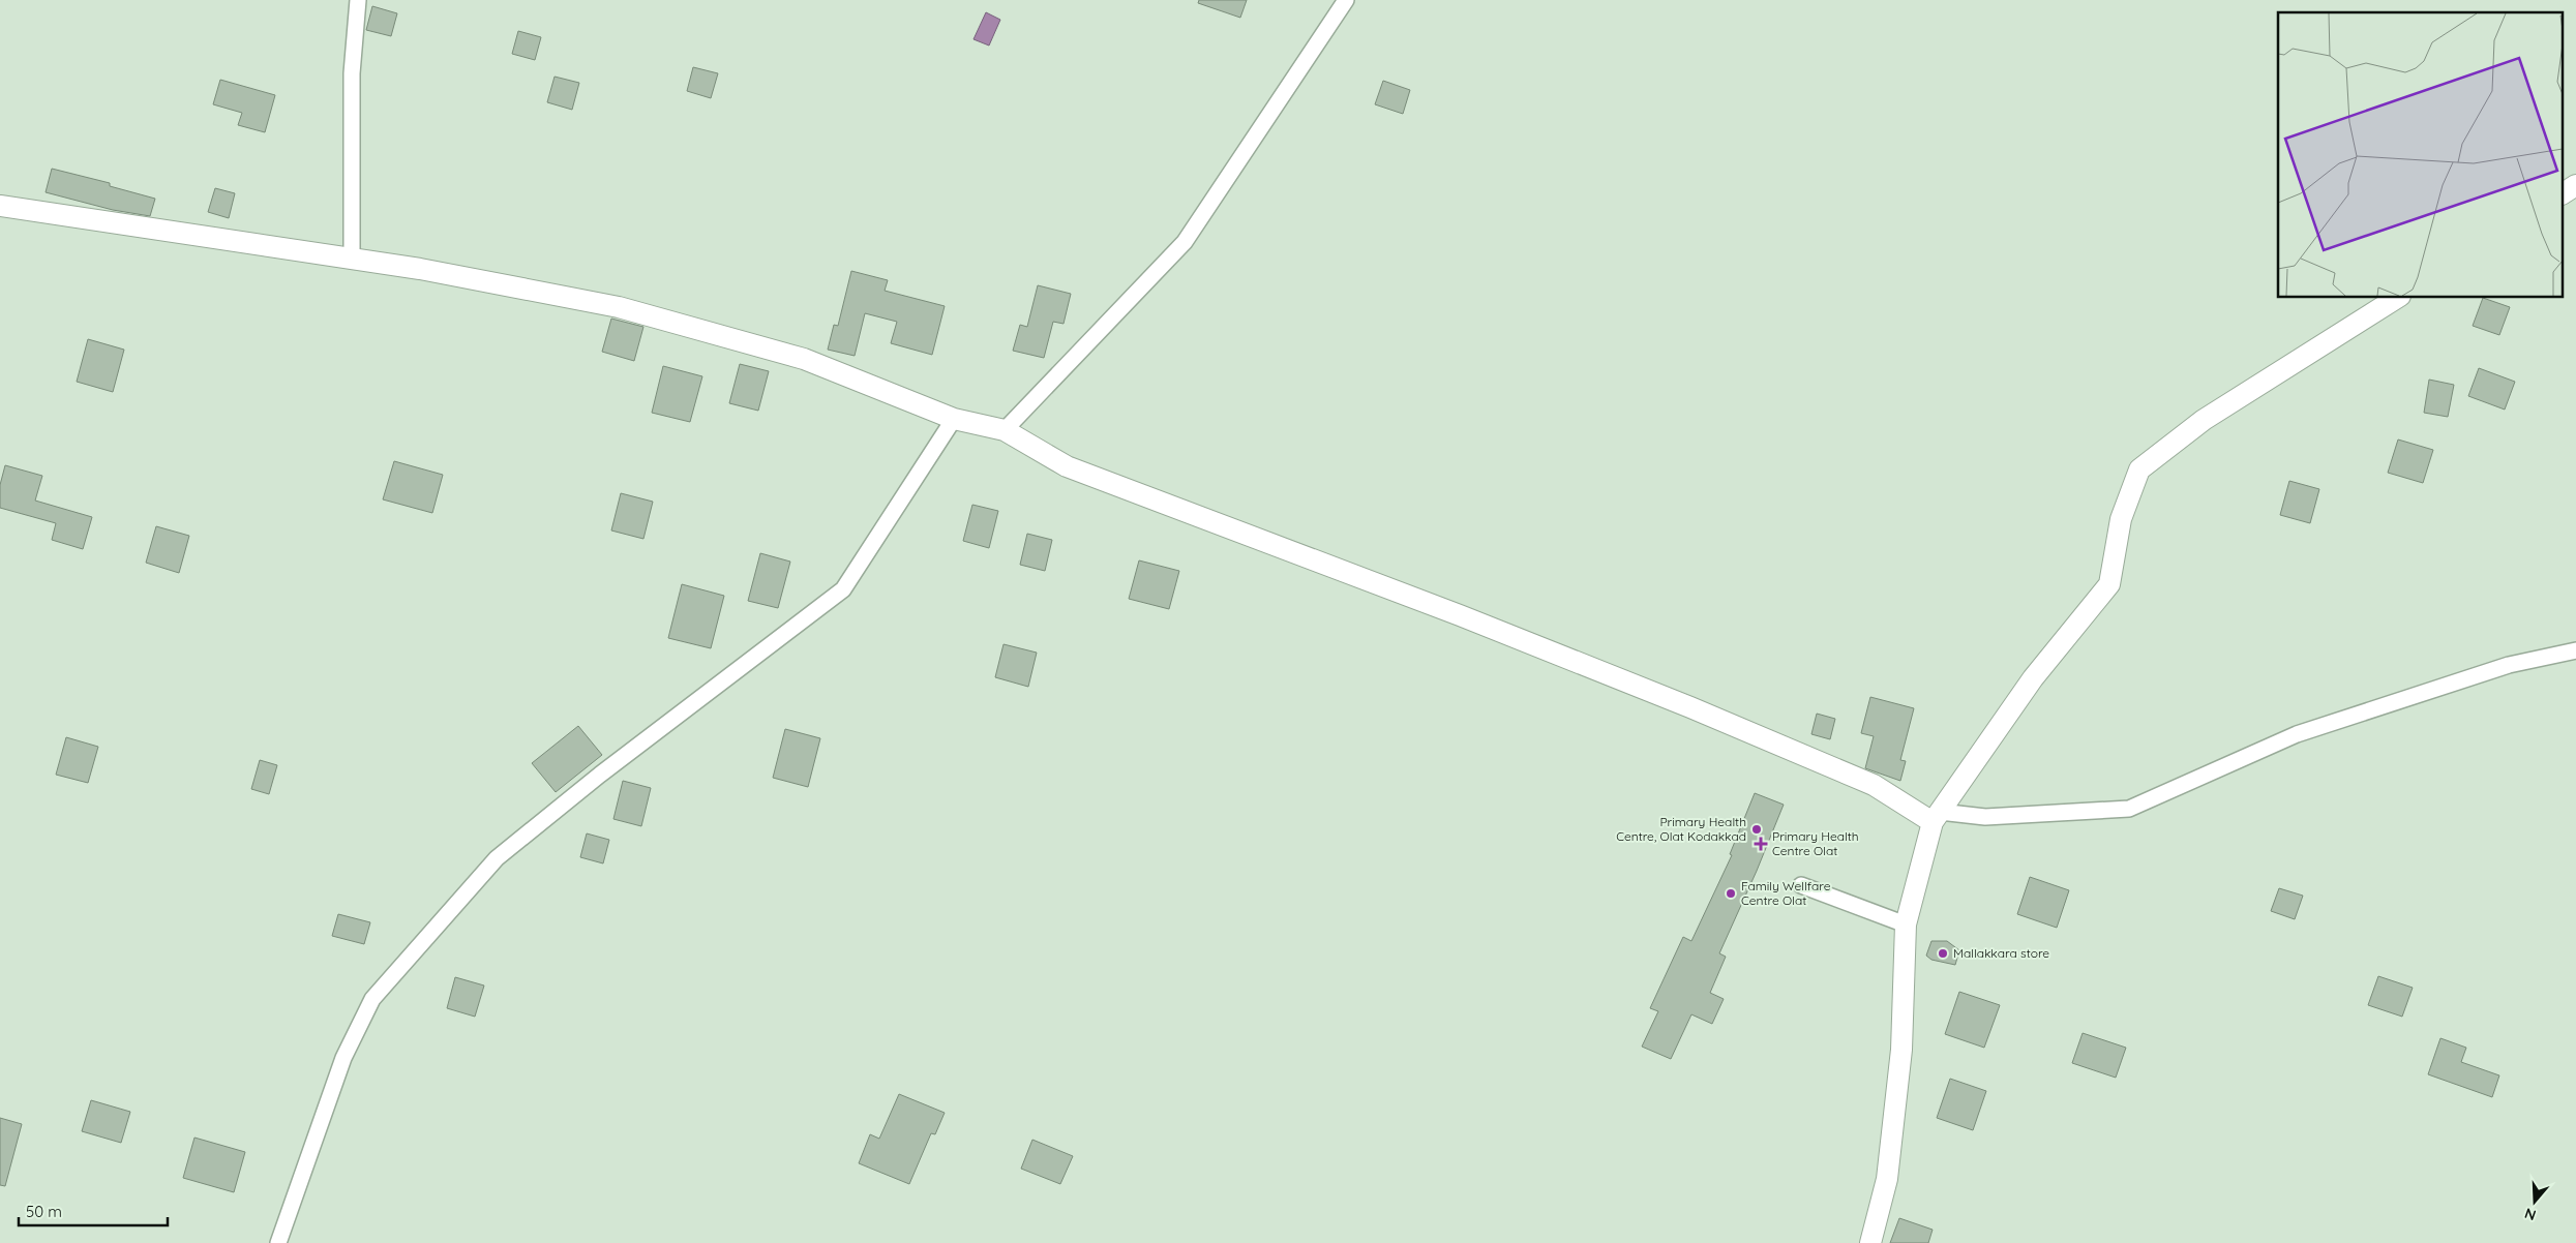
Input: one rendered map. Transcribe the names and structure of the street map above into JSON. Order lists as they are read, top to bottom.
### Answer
{
  "places": {
    "other": ["Primary Health Centre, Olat Kodakkad", "Family Wellfare Centre Olat", "Mallakkara store"],
    "health": ["Primary Health Centre Olat"]
  },
  "scale_bar": "50 m",
  "north": "bottom"
}
